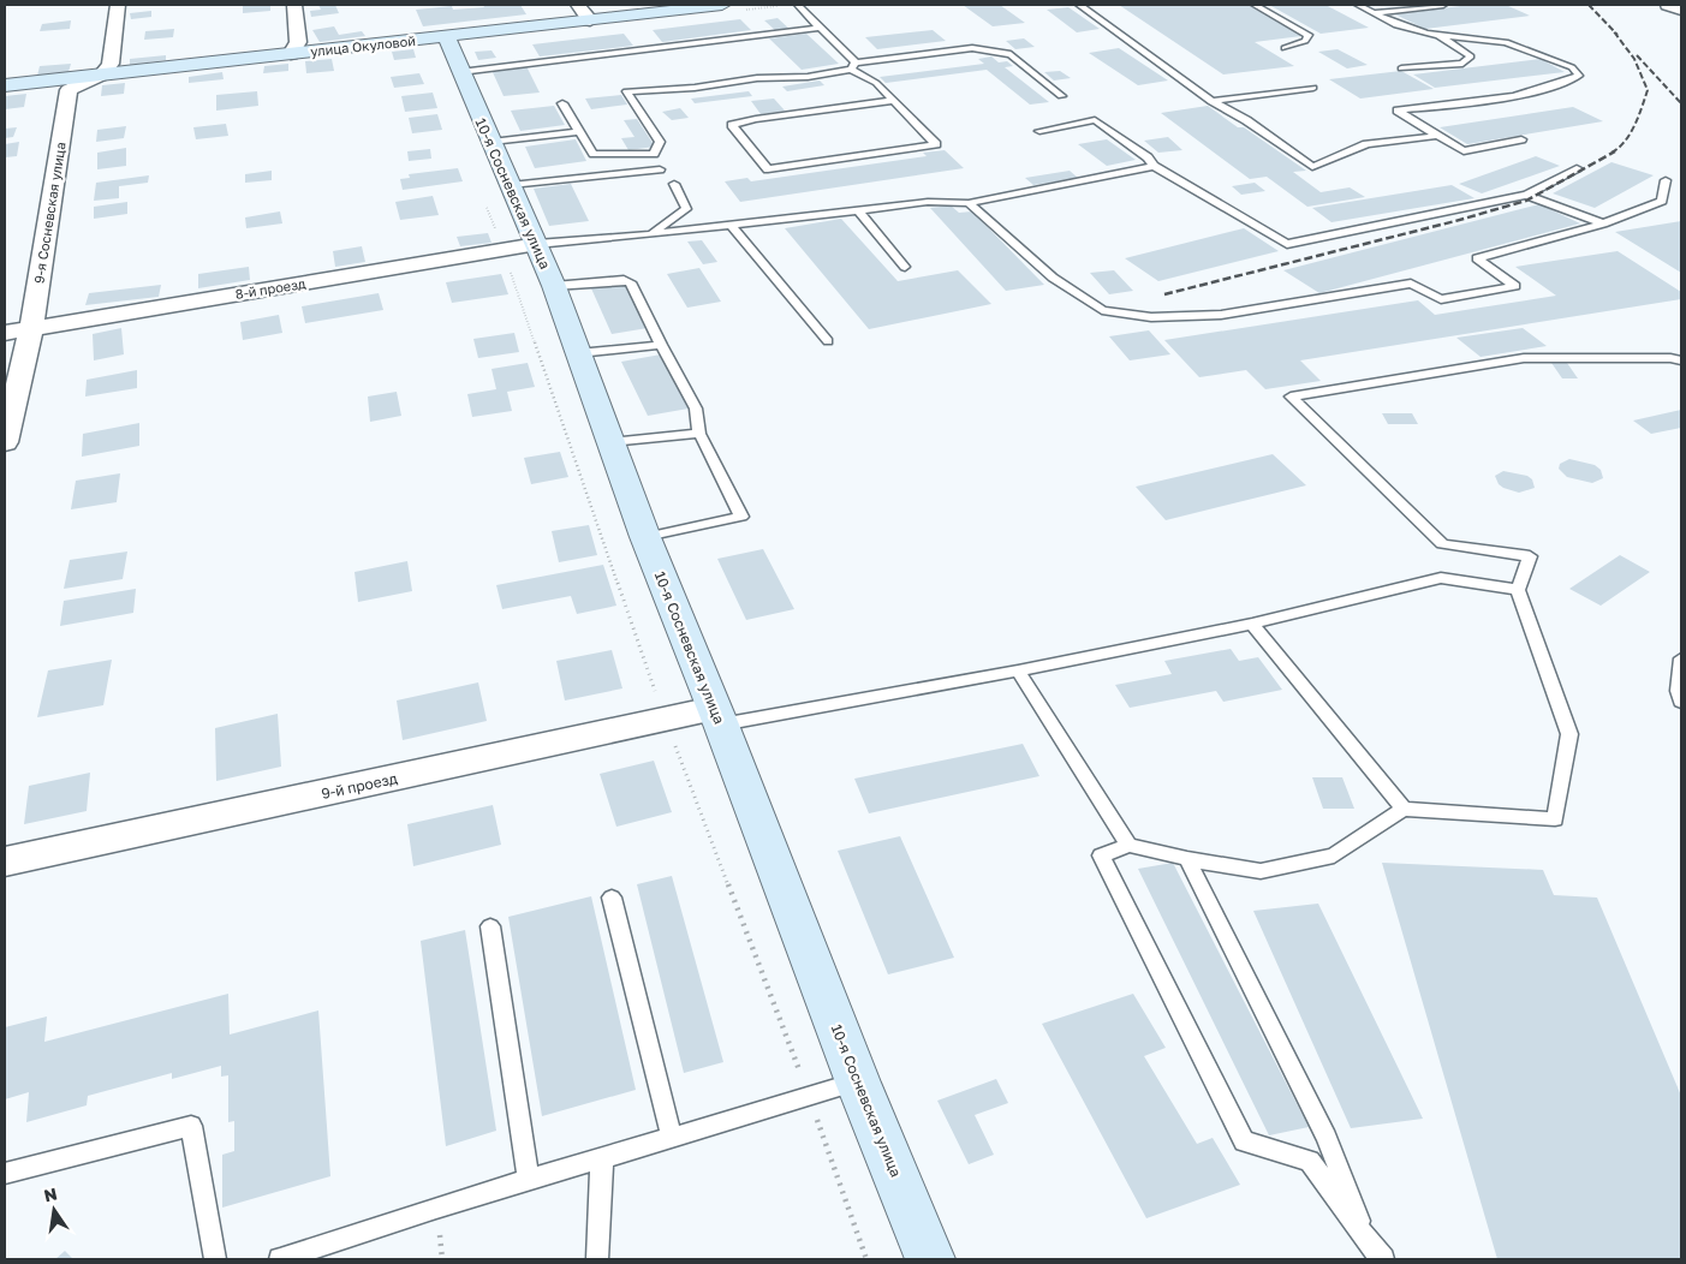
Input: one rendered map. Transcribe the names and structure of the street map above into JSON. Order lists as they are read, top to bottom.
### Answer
{
  "streets": {
    "street": [
      "улица Окуловой",
      "10-я Сосневская улица",
      "9-я Сосневская улица",
      "8-й проезд",
      "9-й проезд"
    ]
  },
  "crossings": [
    ["улица Окуловой", "10-я Сосневская улица"],
    ["улица Окуловой", "9-я Сосневская улица"],
    ["10-я Сосневская улица", "8-й проезд"],
    ["10-я Сосневская улица", "9-й проезд"],
    ["9-я Сосневская улица", "8-й проезд"]
  ],
  "north": "top"
}
